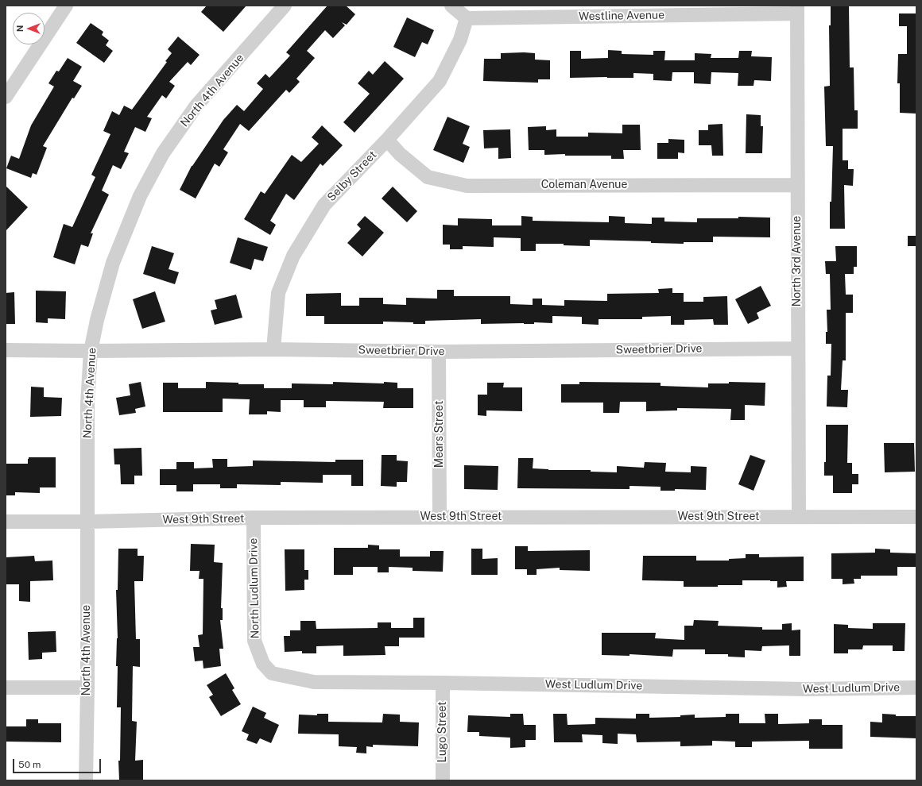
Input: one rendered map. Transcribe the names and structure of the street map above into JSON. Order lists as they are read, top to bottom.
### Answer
{
  "streets": {
    "street": [
      "Westline Avenue",
      "North 4th Avenue",
      "Selby Street",
      "Coleman Avenue",
      "North 3rd Avenue",
      "Sweetbrier Drive",
      "Mears Street",
      "West 9th Street",
      "North Ludlum Drive",
      "West Ludlum Drive",
      "Lugo Street"
    ]
  },
  "crossings": [
    ["Westline Avenue", "Selby Street"],
    ["Westline Avenue", "North 3rd Avenue"],
    ["North 4th Avenue", "Sweetbrier Drive"],
    ["North 4th Avenue", "West 9th Street"],
    ["Selby Street", "Coleman Avenue"],
    ["Selby Street", "Sweetbrier Drive"],
    ["Coleman Avenue", "North 3rd Avenue"],
    ["North 3rd Avenue", "Sweetbrier Drive"],
    ["North 3rd Avenue", "West 9th Street"],
    ["Sweetbrier Drive", "Mears Street"],
    ["Mears Street", "West 9th Street"],
    ["West 9th Street", "North Ludlum Drive"],
    ["North Ludlum Drive", "West Ludlum Drive"],
    ["West Ludlum Drive", "Lugo Street"]
  ],
  "scale_bar": "50 m",
  "north": "left"
}
